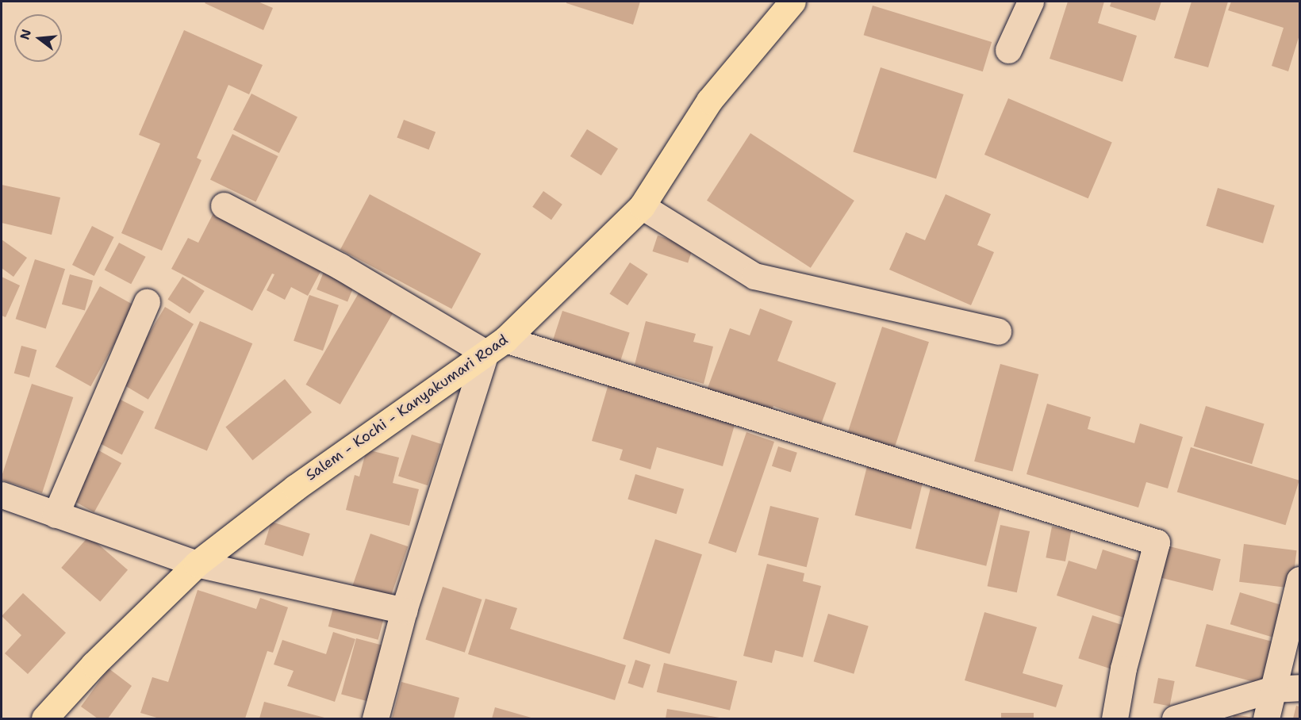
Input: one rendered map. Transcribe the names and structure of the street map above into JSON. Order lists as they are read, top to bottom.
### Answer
{
  "streets": {
    "highway": ["Salem - Kochi - Kanyakumari Road"]
  },
  "north": "left"
}
